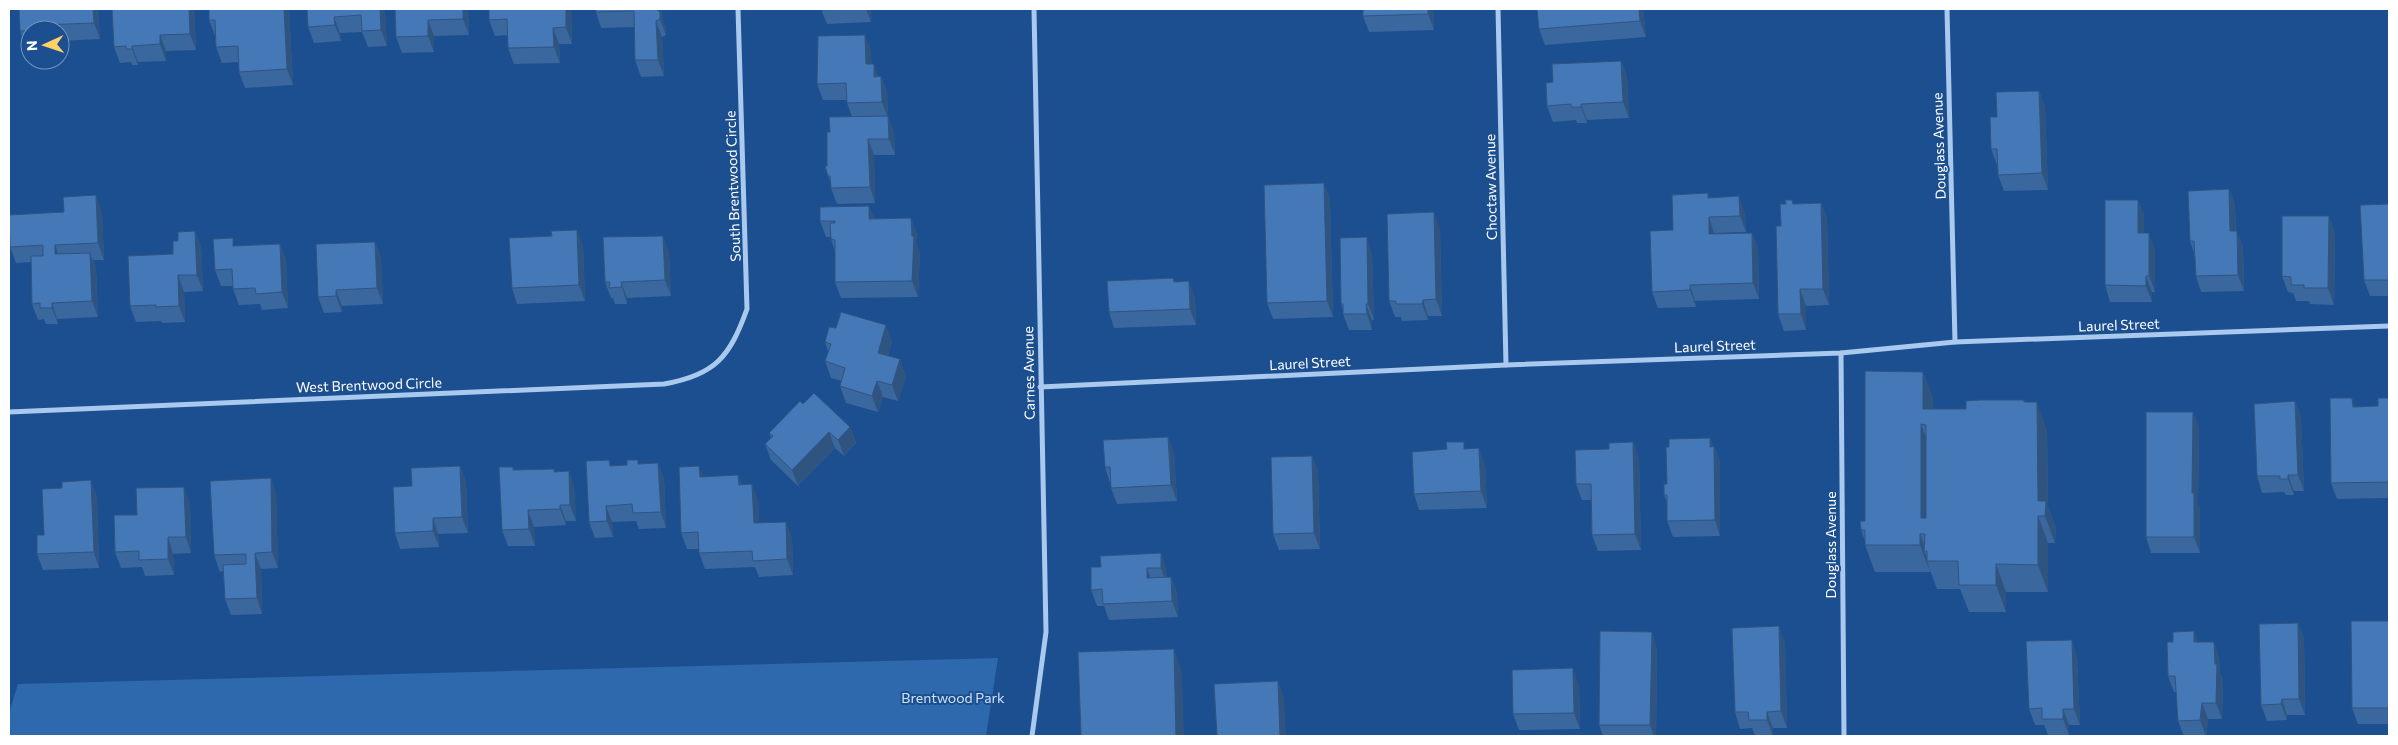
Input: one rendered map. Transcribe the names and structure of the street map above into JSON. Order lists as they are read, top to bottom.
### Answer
{
  "streets": {
    "street": [
      "Douglass Avenue",
      "South Brentwood Circle",
      "Choctaw Avenue",
      "Laurel Street",
      "Carnes Avenue",
      "West Brentwood Circle"
    ]
  },
  "crossings": [
    ["Douglass Avenue", "Laurel Street"],
    ["South Brentwood Circle", "West Brentwood Circle"],
    ["Choctaw Avenue", "Laurel Street"],
    ["Laurel Street", "Carnes Avenue"]
  ],
  "parks": ["Brentwood Park"],
  "north": "left"
}
